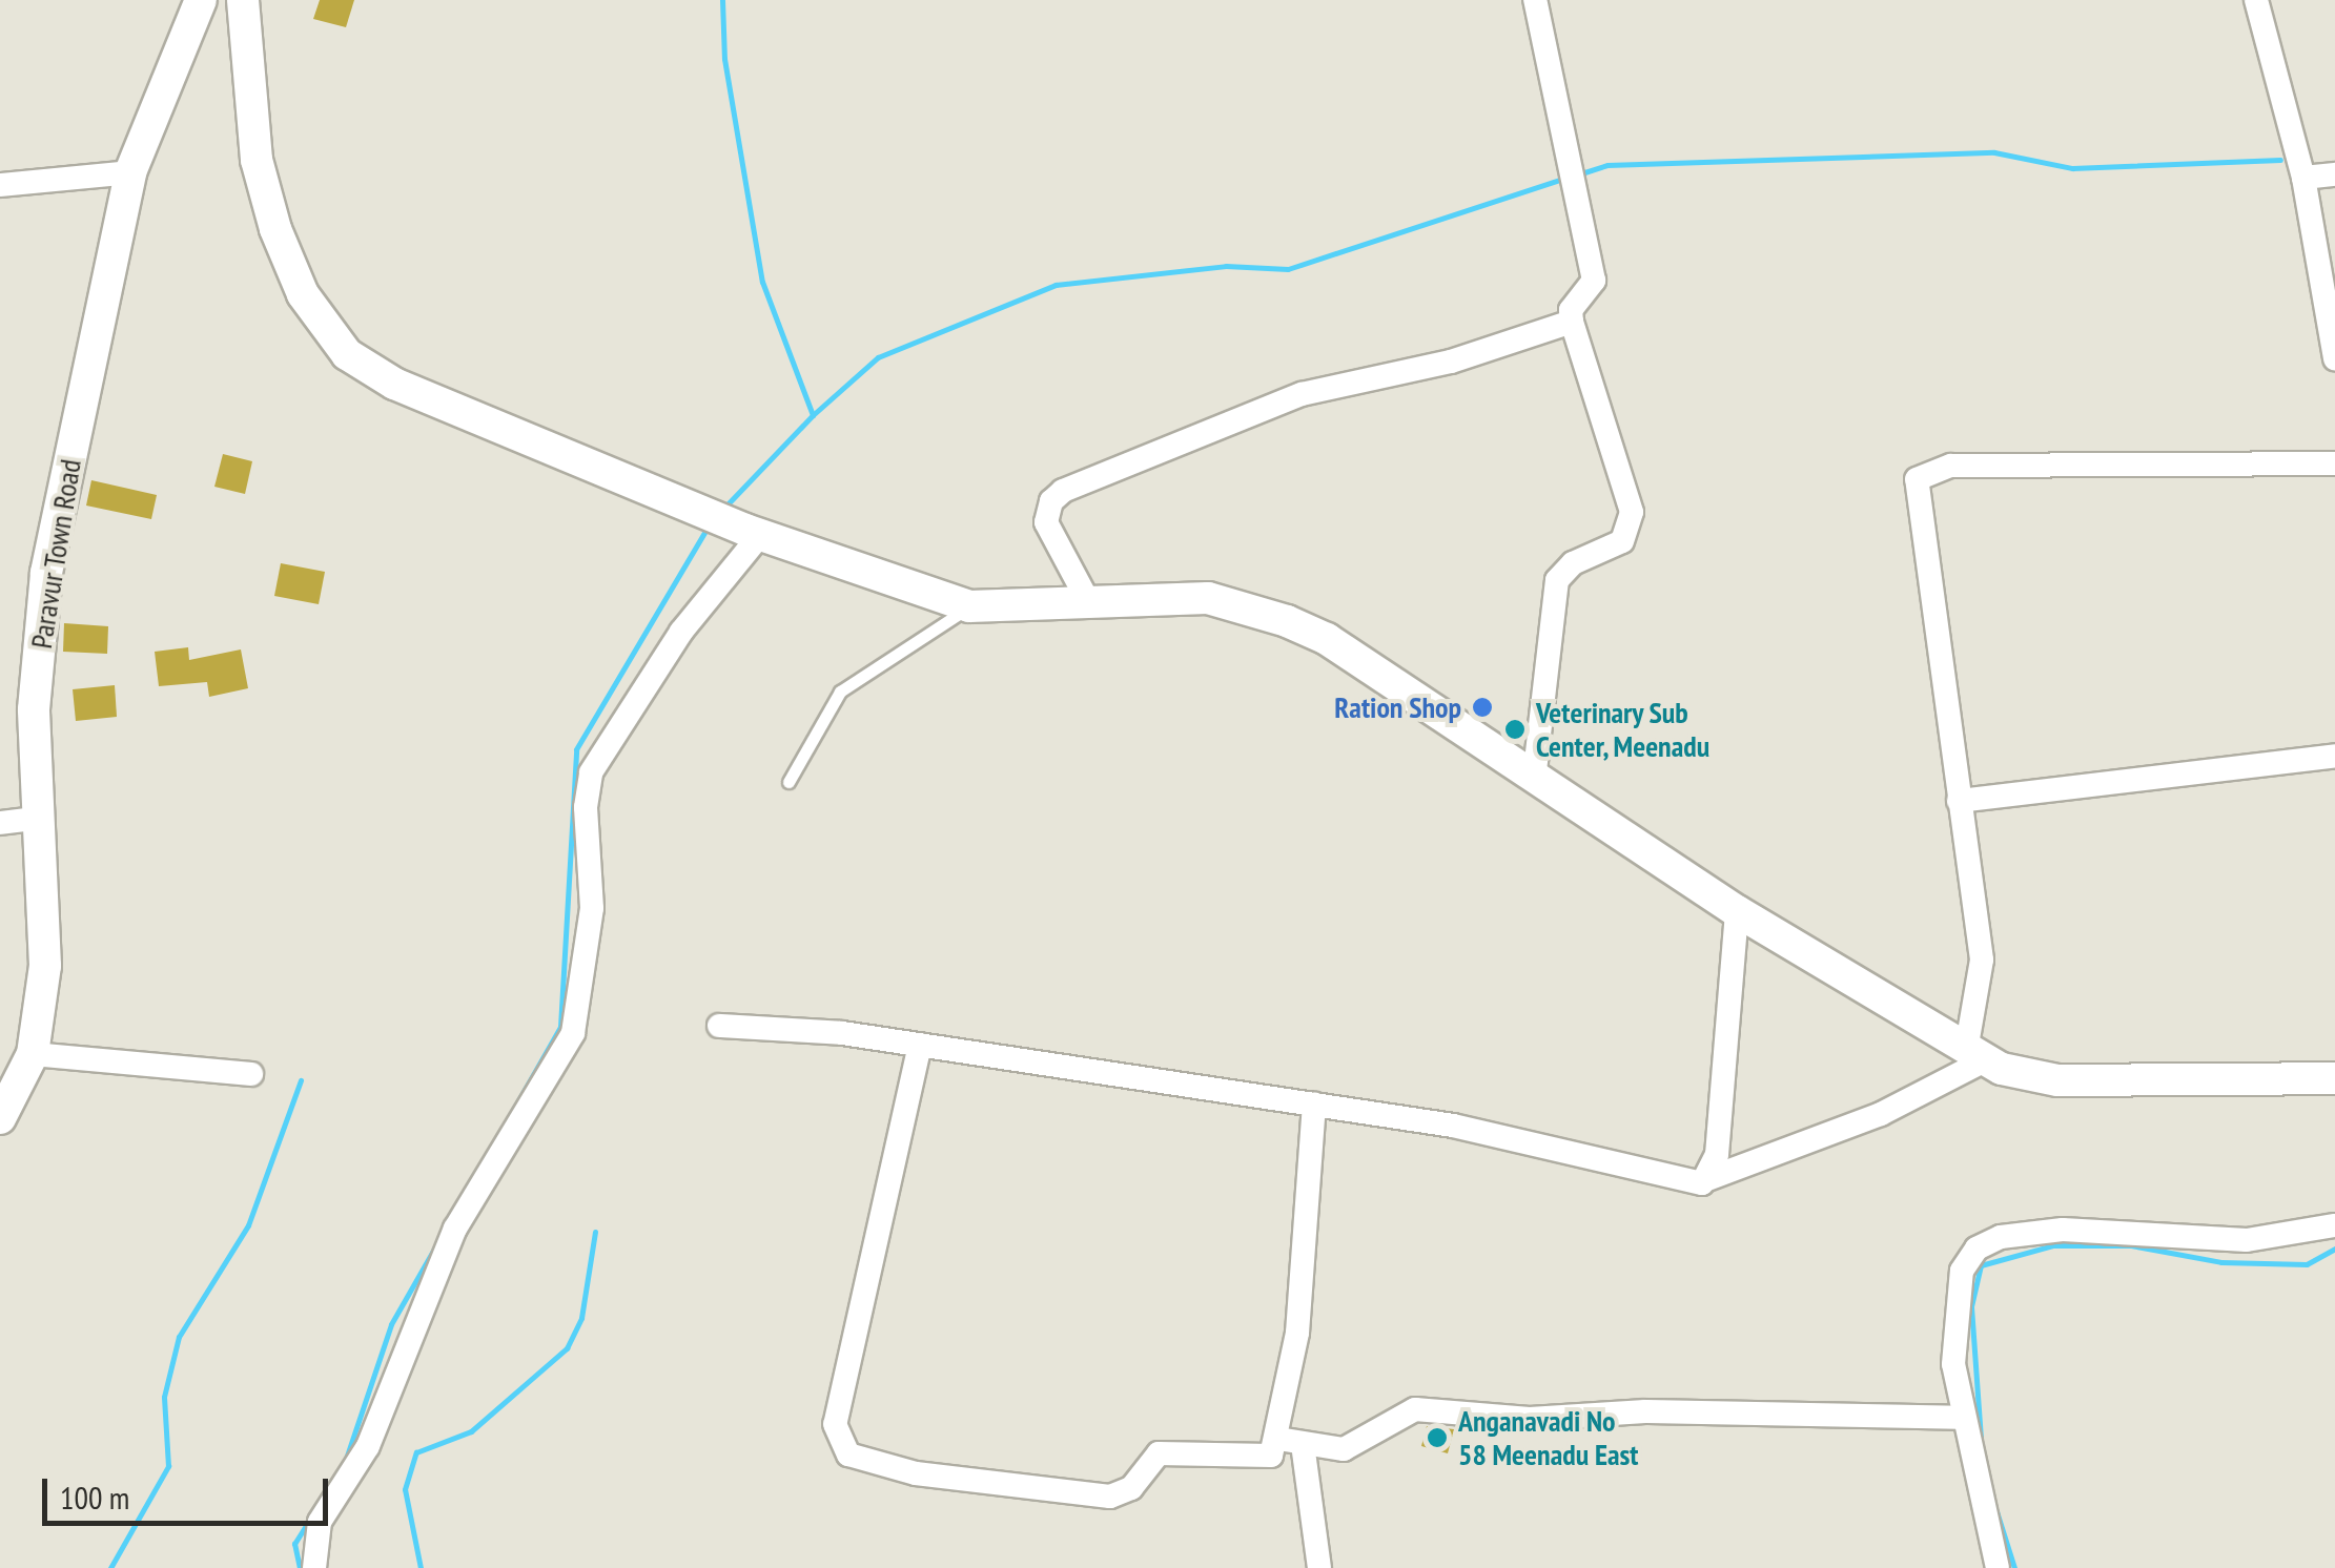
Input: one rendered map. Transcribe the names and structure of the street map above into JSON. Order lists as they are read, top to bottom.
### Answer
{
  "streets": {
    "street": ["Paravur Town Road"]
  },
  "places": ["Ration Shop", "Veterinary Sub Center, Meenadu", "Anganavadi No 58 Meenadu East"],
  "scale_bar": "100 m"
}
